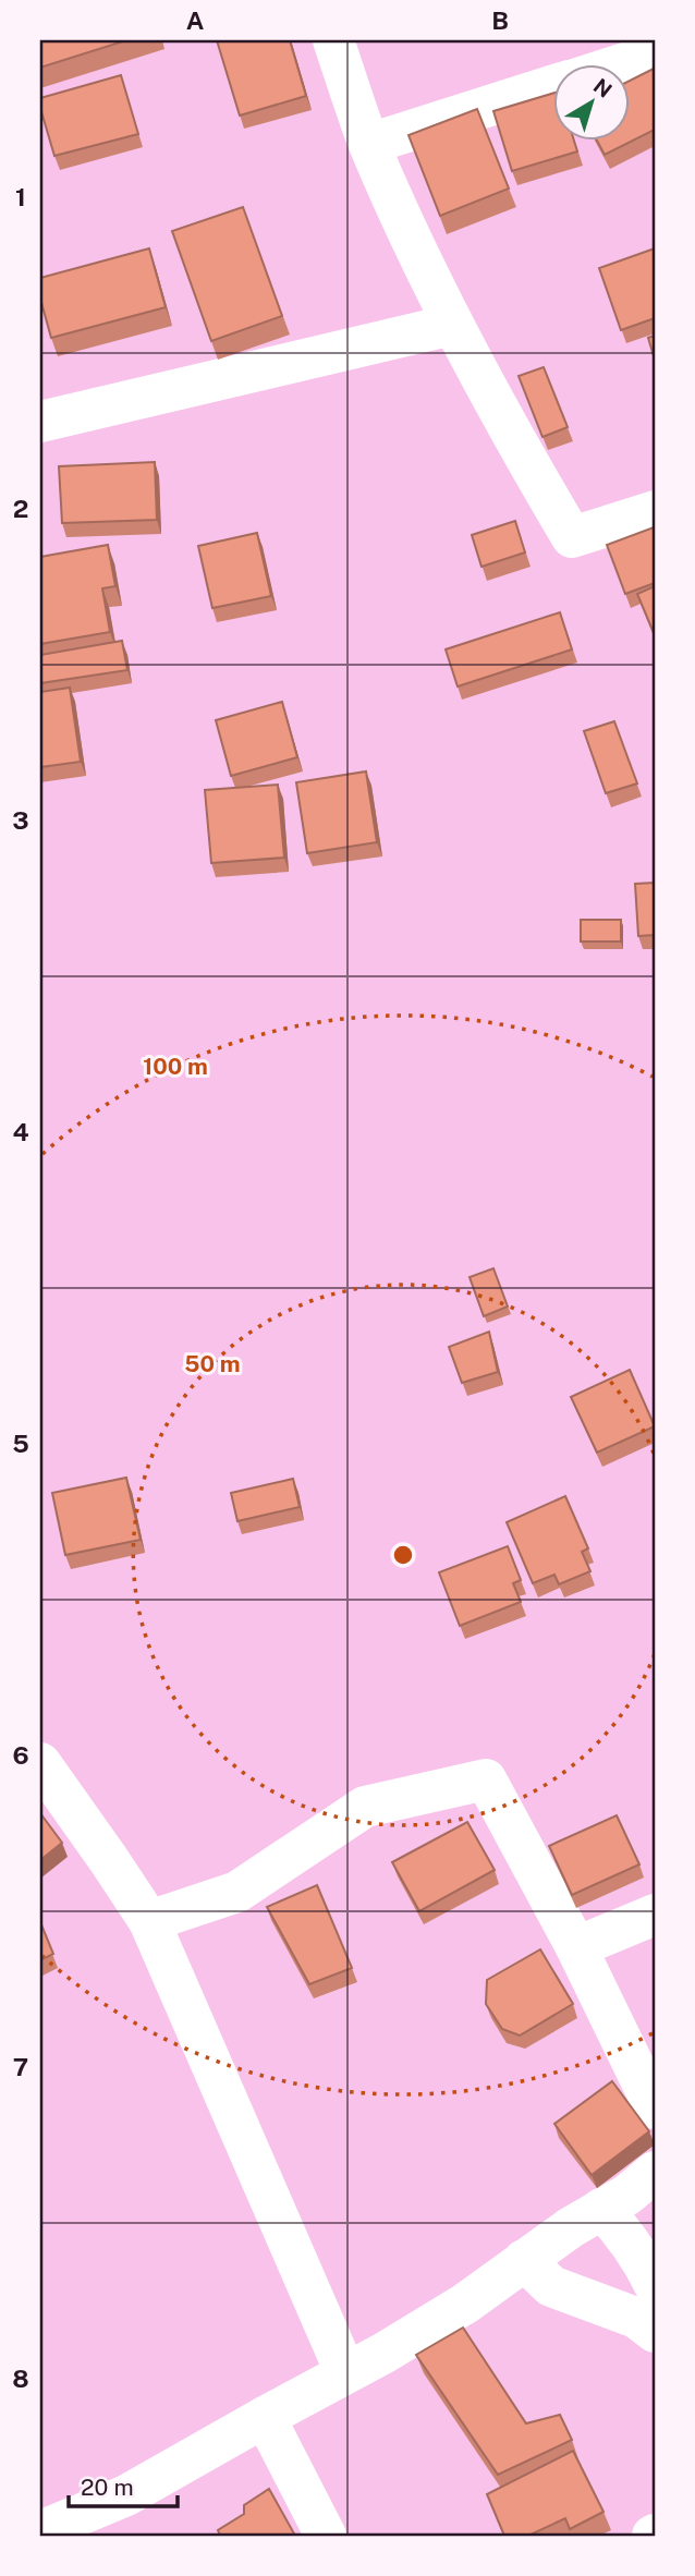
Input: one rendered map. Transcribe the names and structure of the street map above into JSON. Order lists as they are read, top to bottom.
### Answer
{
  "scale_bar": "20 m",
  "north": "top right",
  "grid": {
    "columns": ["A", "B"],
    "rows": [
      "1",
      "2",
      "3",
      "4",
      "5",
      "6",
      "7",
      "8"
    ]
  },
  "rings": ["100 m", "50 m"]
}
